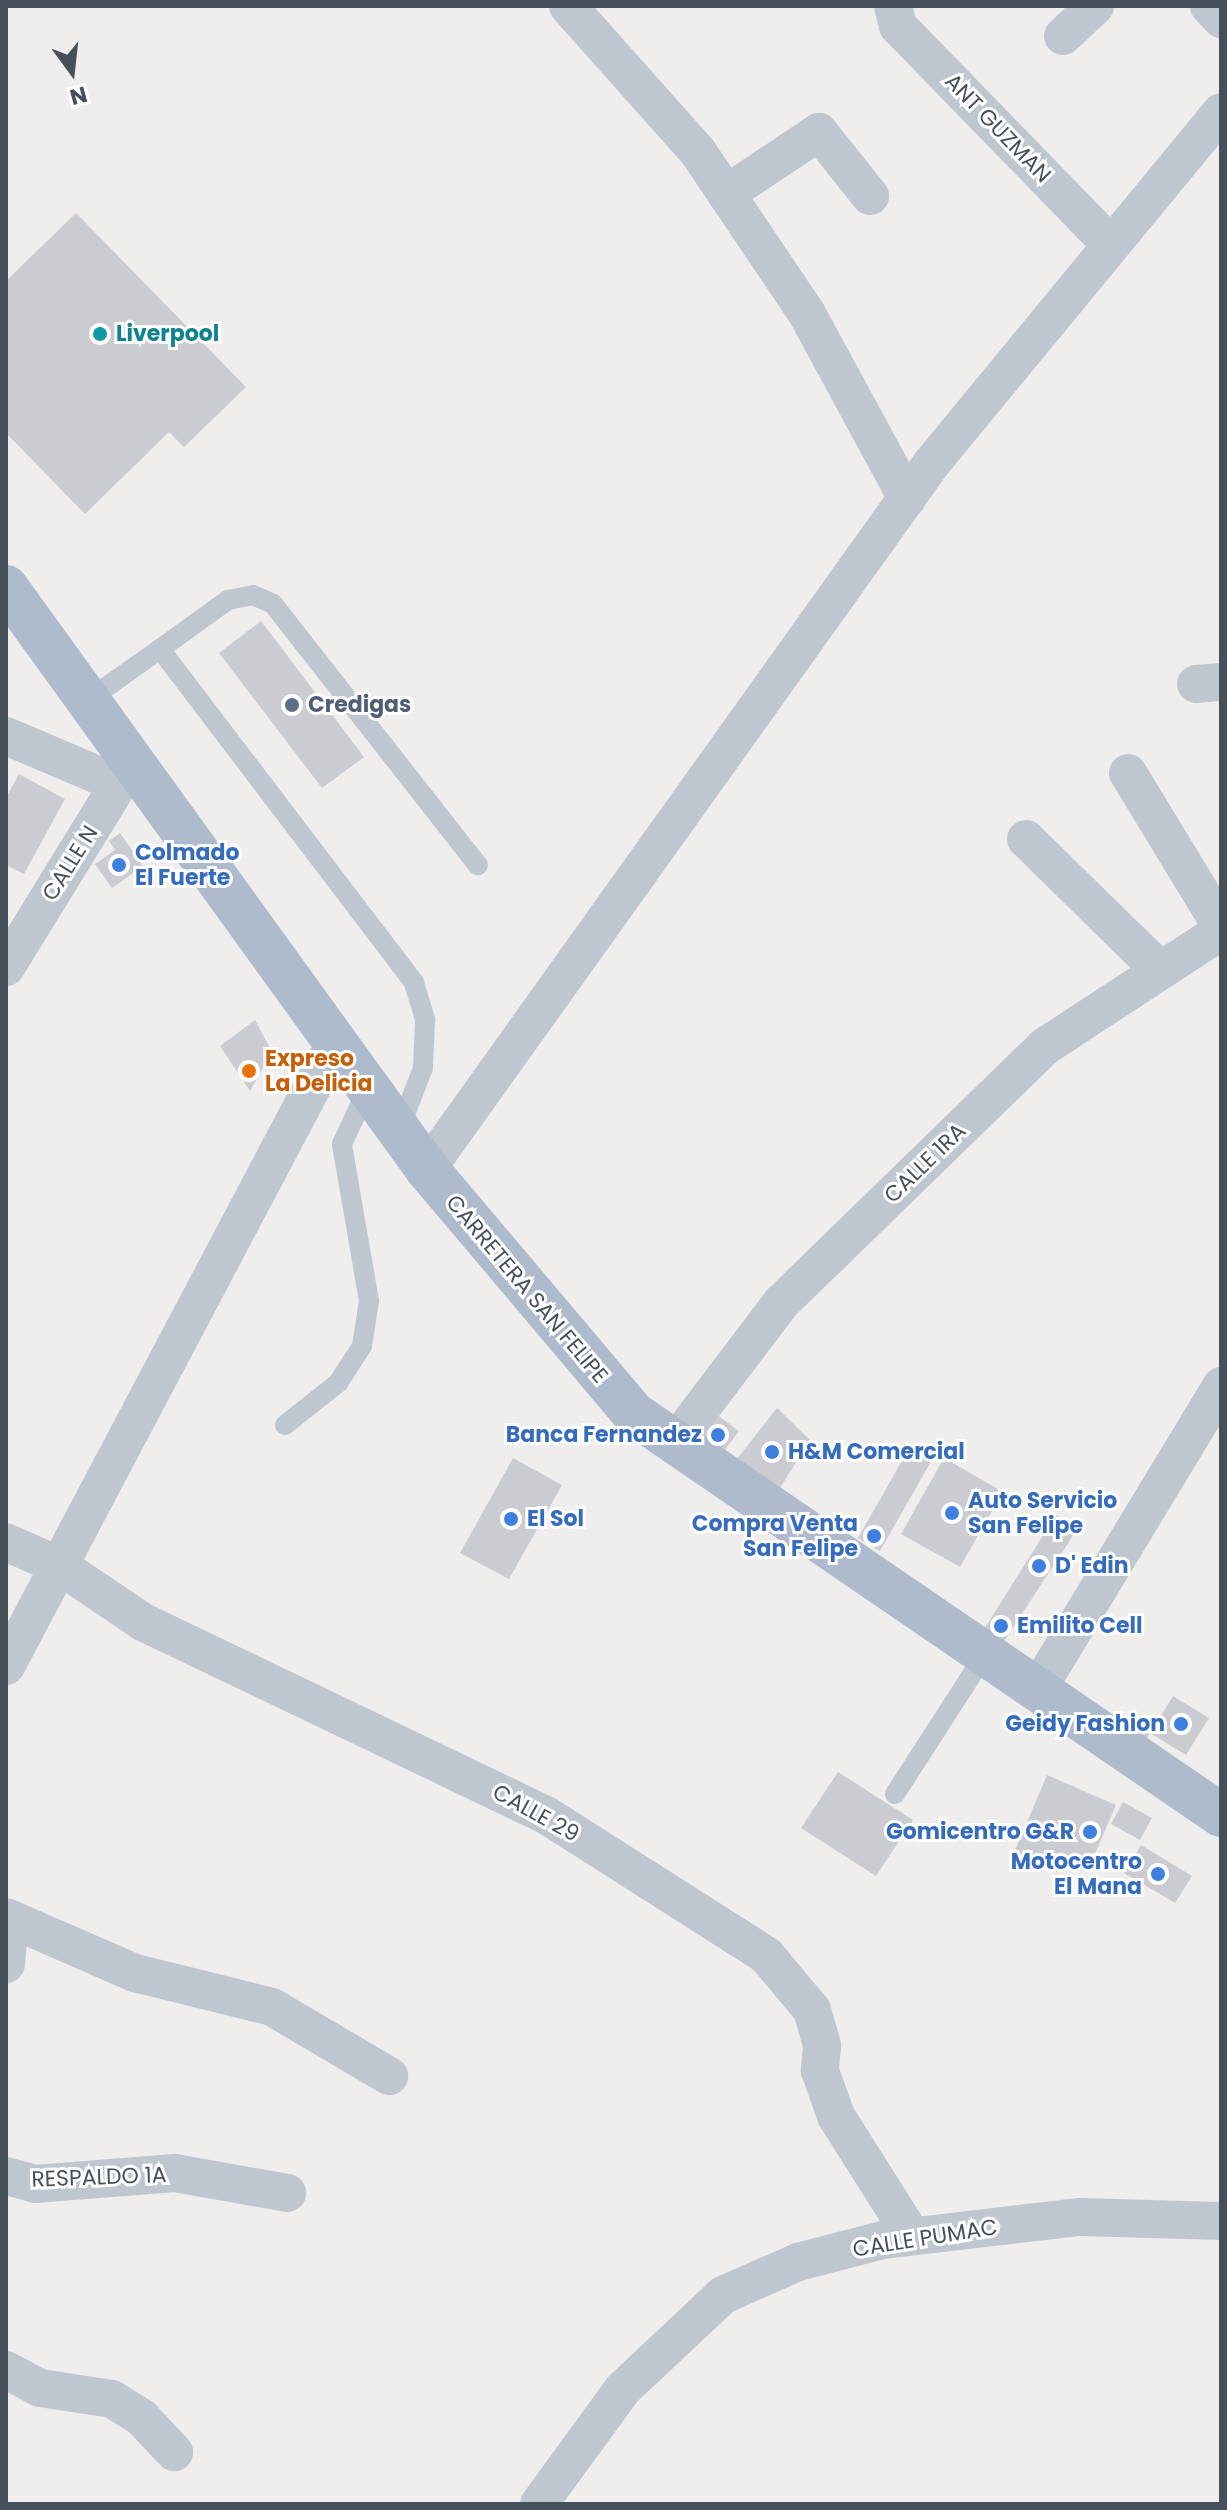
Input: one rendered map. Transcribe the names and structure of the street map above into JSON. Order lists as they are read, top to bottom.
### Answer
{
  "streets": {
    "main road": ["CARRETERA SAN FELIPE"],
    "street": [
      "ANT GUZMAN",
      "CALLE N",
      "CALLE 1RA",
      "CALLE 29",
      "RESPALDO 1A",
      "CALLE PUMAC"
    ]
  },
  "crossings": [
    ["CALLE N", "CARRETERA SAN FELIPE"],
    ["CALLE 1RA", "CARRETERA SAN FELIPE"],
    ["CALLE 29", "CALLE PUMAC"]
  ],
  "places": [
    "Liverpool",
    "Credigas",
    "Colmado El Fuerte",
    "Expreso La Delicia",
    "Banca Fernandez",
    "H&M Comercial",
    "Auto Servicio San Felipe",
    "El Sol",
    "Compra Venta San Felipe",
    "D' Edin",
    "Emilito Cell",
    "Geidy Fashion",
    "Gomicentro G&R",
    "Motocentro El Mana"
  ],
  "north": "bottom"
}
